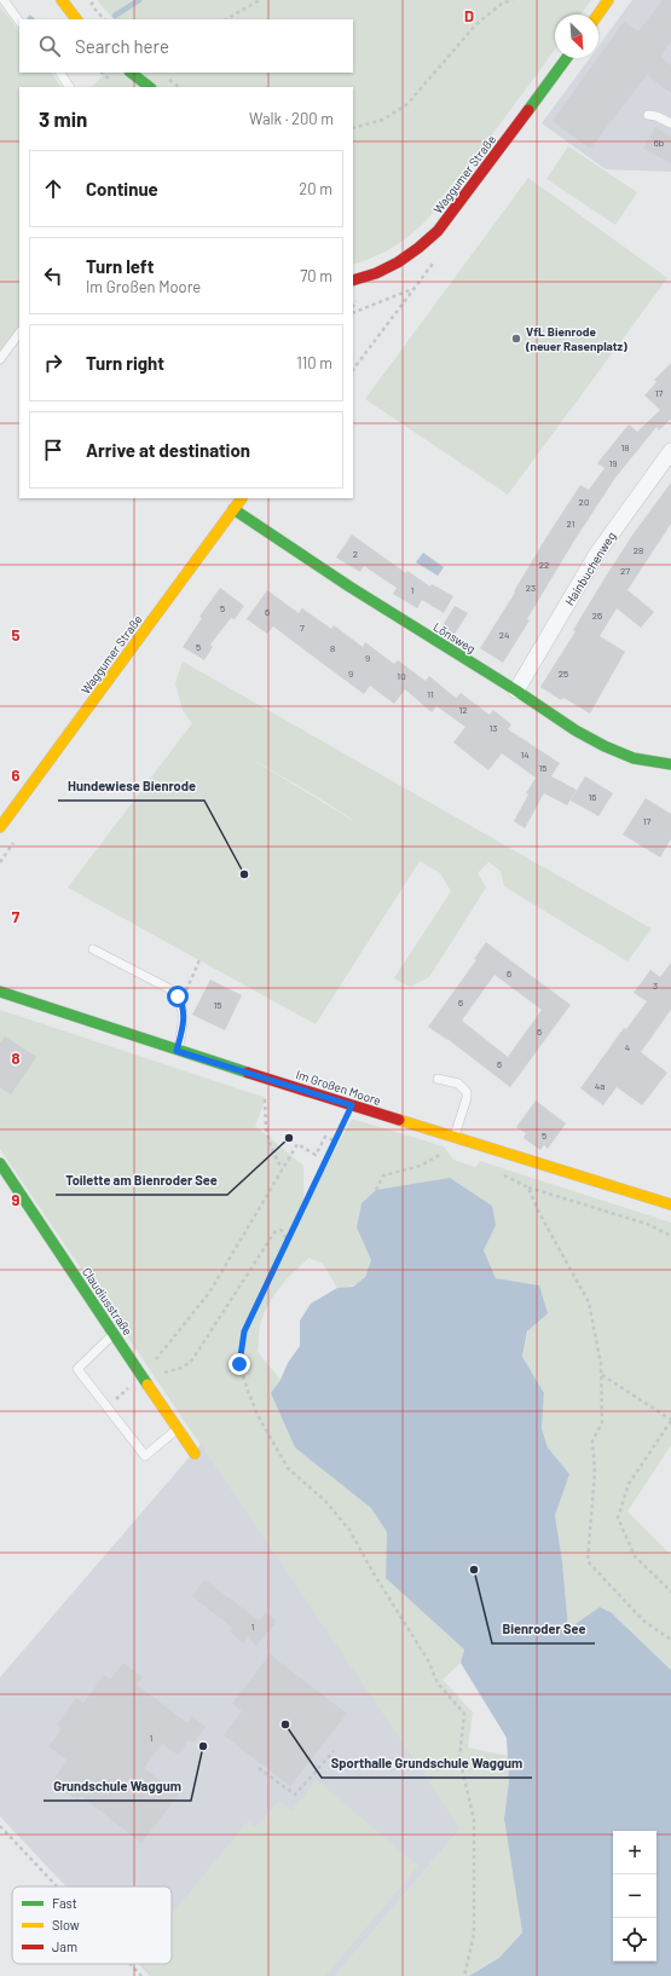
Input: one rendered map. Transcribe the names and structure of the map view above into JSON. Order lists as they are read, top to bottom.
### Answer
{
  "streets": {
    "street": [
      "Waggumer Straße",
      "Hainbuchenweg",
      "Lönsweg",
      "Im Großen Moore",
      "Claudiusstraße"
    ]
  },
  "crossings": [
    ["Waggumer Straße", "Lönsweg"],
    ["Hainbuchenweg", "Lönsweg"]
  ],
  "places": [
    "VfL Bienrode (neuer Rasenplatz)",
    "Hundewiese Bienrode",
    "Toilette am Bienroder See",
    "Bienroder See",
    "Sporthalle Grundschule Waggum",
    "Grundschule Waggum"
  ],
  "house_numbers": [
    "6b",
    "17",
    "18",
    "19",
    "20",
    "21",
    "28",
    "2",
    "22",
    "27",
    "23",
    "1",
    "5",
    "6",
    "26",
    "7",
    "24",
    "5",
    "8",
    "9",
    "9",
    "25",
    "10",
    "11",
    "12",
    "13",
    "14",
    "15",
    "16",
    "17",
    "6",
    "3",
    "6",
    "15",
    "6",
    "4",
    "6",
    "4a",
    "5",
    "1",
    "1"
  ],
  "legend": ["Fast", "Slow", "Jam"],
  "north": "bottom right",
  "page": {
    "search": "Search here",
    "heading": ["3 min", "Walk · 200 m"],
    "list": [
      ["Continue", "20 m"],
      ["Turn left", "Im Großen Moore", "70 m"],
      ["Turn right", "110 m"],
      "Arrive at destination"
    ],
    "map_buttons": ["+", "−"]
  },
  "grid": {
    "columns": ["D"],
    "rows": [
      "5",
      "6",
      "7",
      "8",
      "9"
    ]
  }
}
